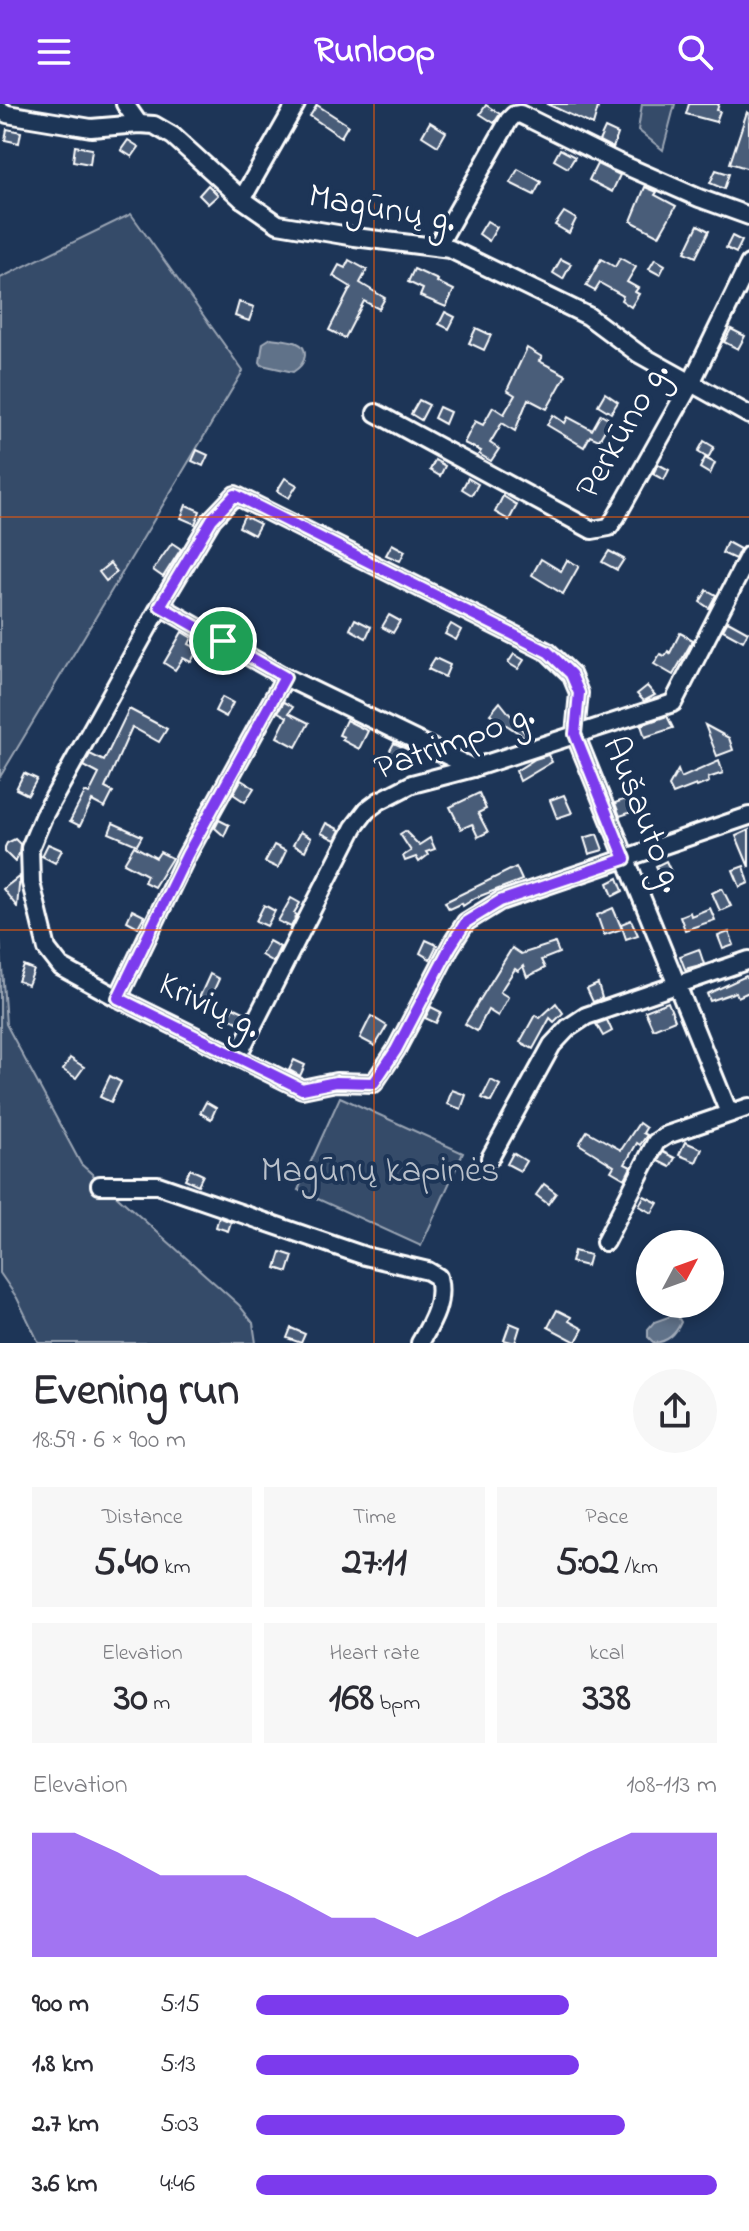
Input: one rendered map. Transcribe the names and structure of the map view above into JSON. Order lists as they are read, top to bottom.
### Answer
{
  "streets": {
    "street": [
      "Magūnų g.",
      "Perkūno g.",
      "Patrimpo g.",
      "Aušauto g.",
      "Krivių g."
    ]
  },
  "crossings": [
    ["Magūnų g.", "Perkūno g."],
    ["Patrimpo g.", "Aušauto g."],
    ["Patrimpo g.", "Krivių g."],
    ["Aušauto g.", "Krivių g."]
  ],
  "parks": ["Magūnų kapinės"],
  "north": "top right",
  "page": {
    "header": "Runloop",
    "heading": ["Evening run", "18:59 · 6 × 900 m"],
    "stats": [
      ["Distance", "5.40 km"],
      ["Time", "27:11"],
      ["Pace", "5:02 /km"],
      ["Elevation", "30 m"],
      ["Heart rate", "168 bpm"],
      ["kcal", "338"]
    ],
    "chart": ["Elevation", "108–113 m"],
    "list": [
      {
        "name": "900 m",
        "note": "5:15"
      },
      {
        "name": "1.8 km",
        "note": "5:13"
      },
      {
        "name": "2.7 km",
        "note": "5:03"
      },
      {
        "name": "3.6 km",
        "note": "4:46"
      }
    ]
  }
}
